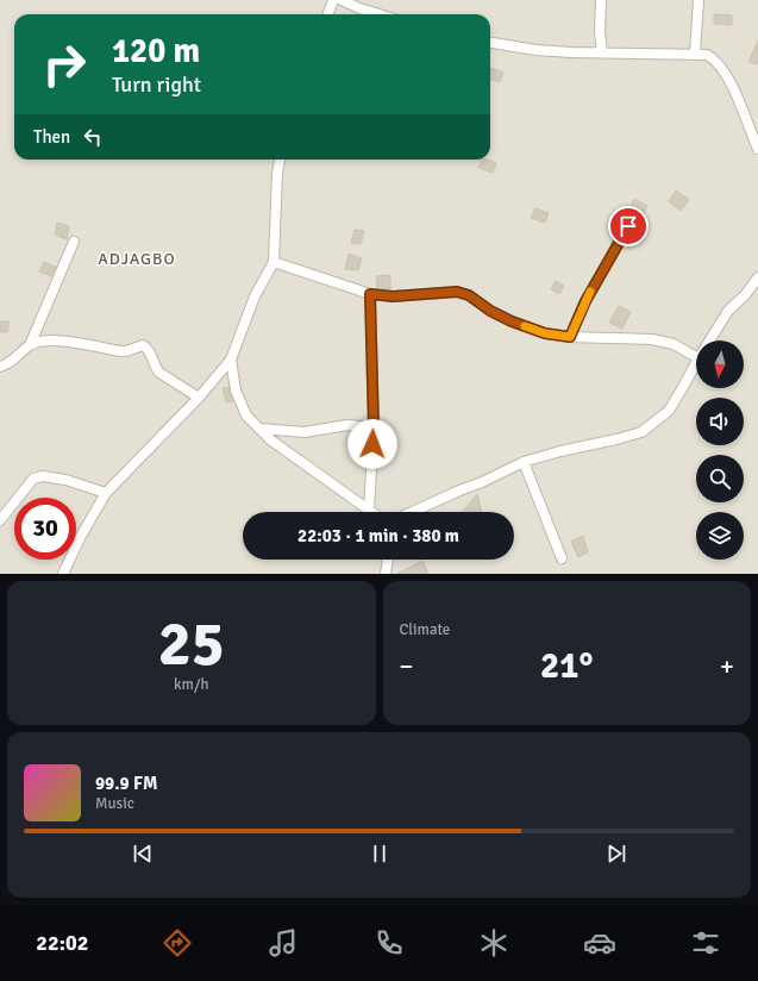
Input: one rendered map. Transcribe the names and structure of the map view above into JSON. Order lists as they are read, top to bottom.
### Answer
{
  "districts": ["ADJAGBO"],
  "north": "bottom",
  "page": {
    "turn": ["120 m", "Turn right"],
    "then": "Then",
    "limit": "30",
    "trip": "22:03 · 1 min · 380 m",
    "tile": [
      ["25", "km/h"],
      "Climate"
    ],
    "heat": ["−", "21°", "+"],
    "song": ["99.9 FM", "Music"],
    "tabs": "22:02"
  }
}
